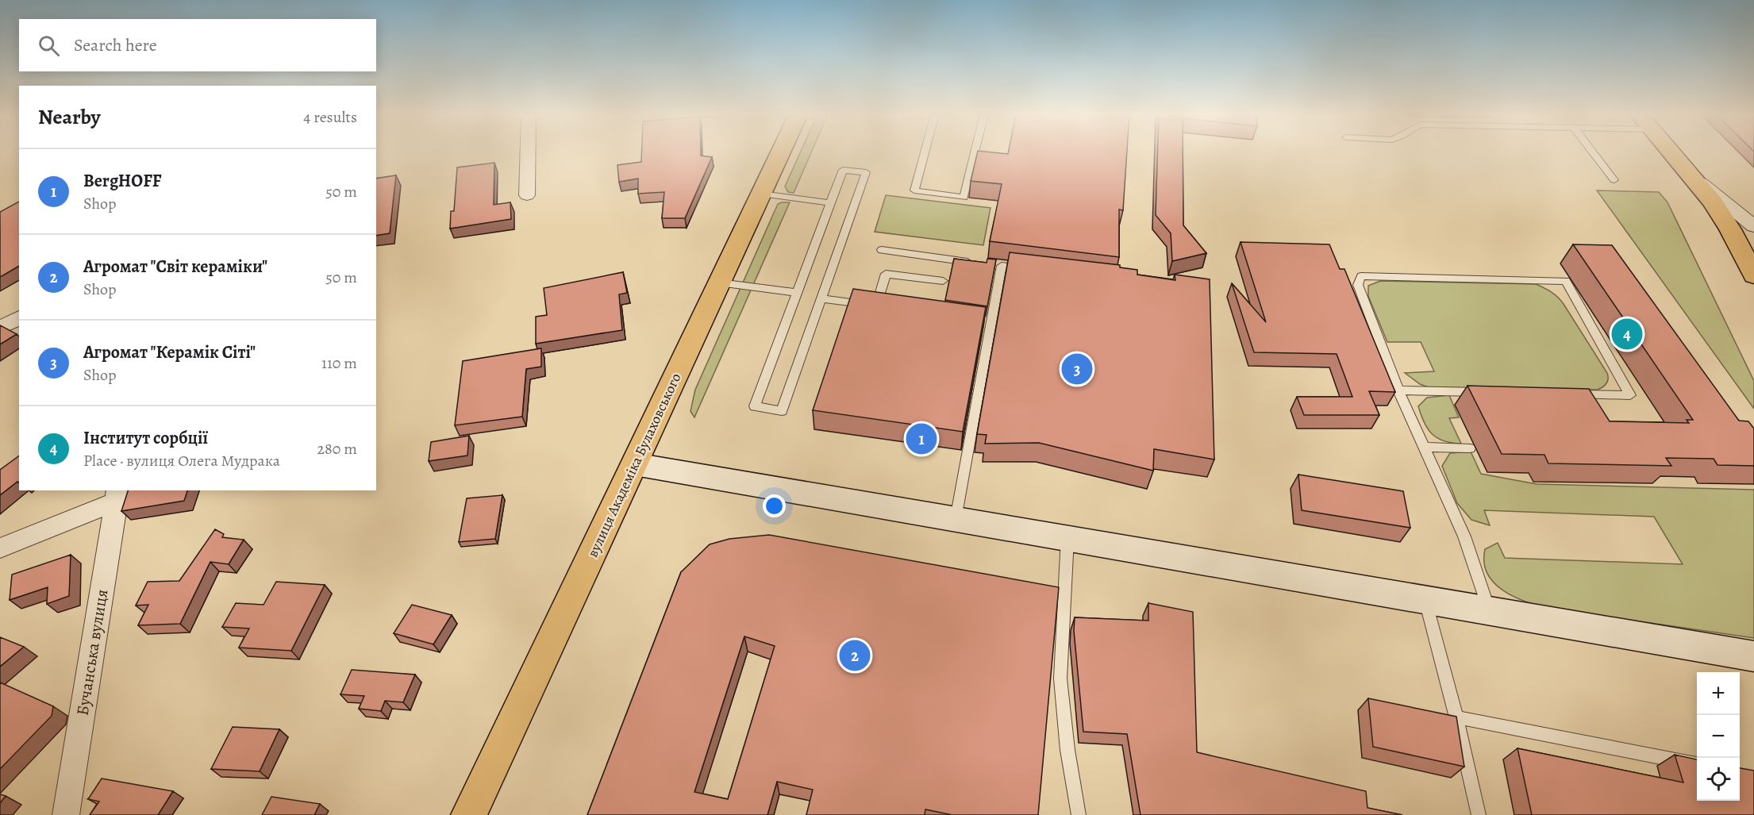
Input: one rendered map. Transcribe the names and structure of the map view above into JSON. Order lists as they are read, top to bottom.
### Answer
{
  "streets": {
    "main road": ["вулиця Академіка Булаховського"],
    "street": ["Бучанська вулиця"]
  },
  "page": {
    "search": "Search here",
    "heading": ["Nearby", "4 results"],
    "list": [
      {
        "mark": "1",
        "name": "BergHOFF",
        "note": "Shop",
        "value": "50 m"
      },
      {
        "mark": "2",
        "name": "Агромат \"Світ кераміки\"",
        "note": "Shop",
        "value": "50 m"
      },
      {
        "mark": "3",
        "name": "Агромат \"Керамік Сіті\"",
        "note": "Shop",
        "value": "110 m"
      },
      {
        "mark": "4",
        "name": "Інститут сорбції",
        "note": "Place · вулиця Олега Мудрака",
        "value": "280 m"
      }
    ],
    "pins": [
      "4",
      "3",
      "1",
      "2"
    ],
    "map_buttons": ["+", "−"]
  }
}
